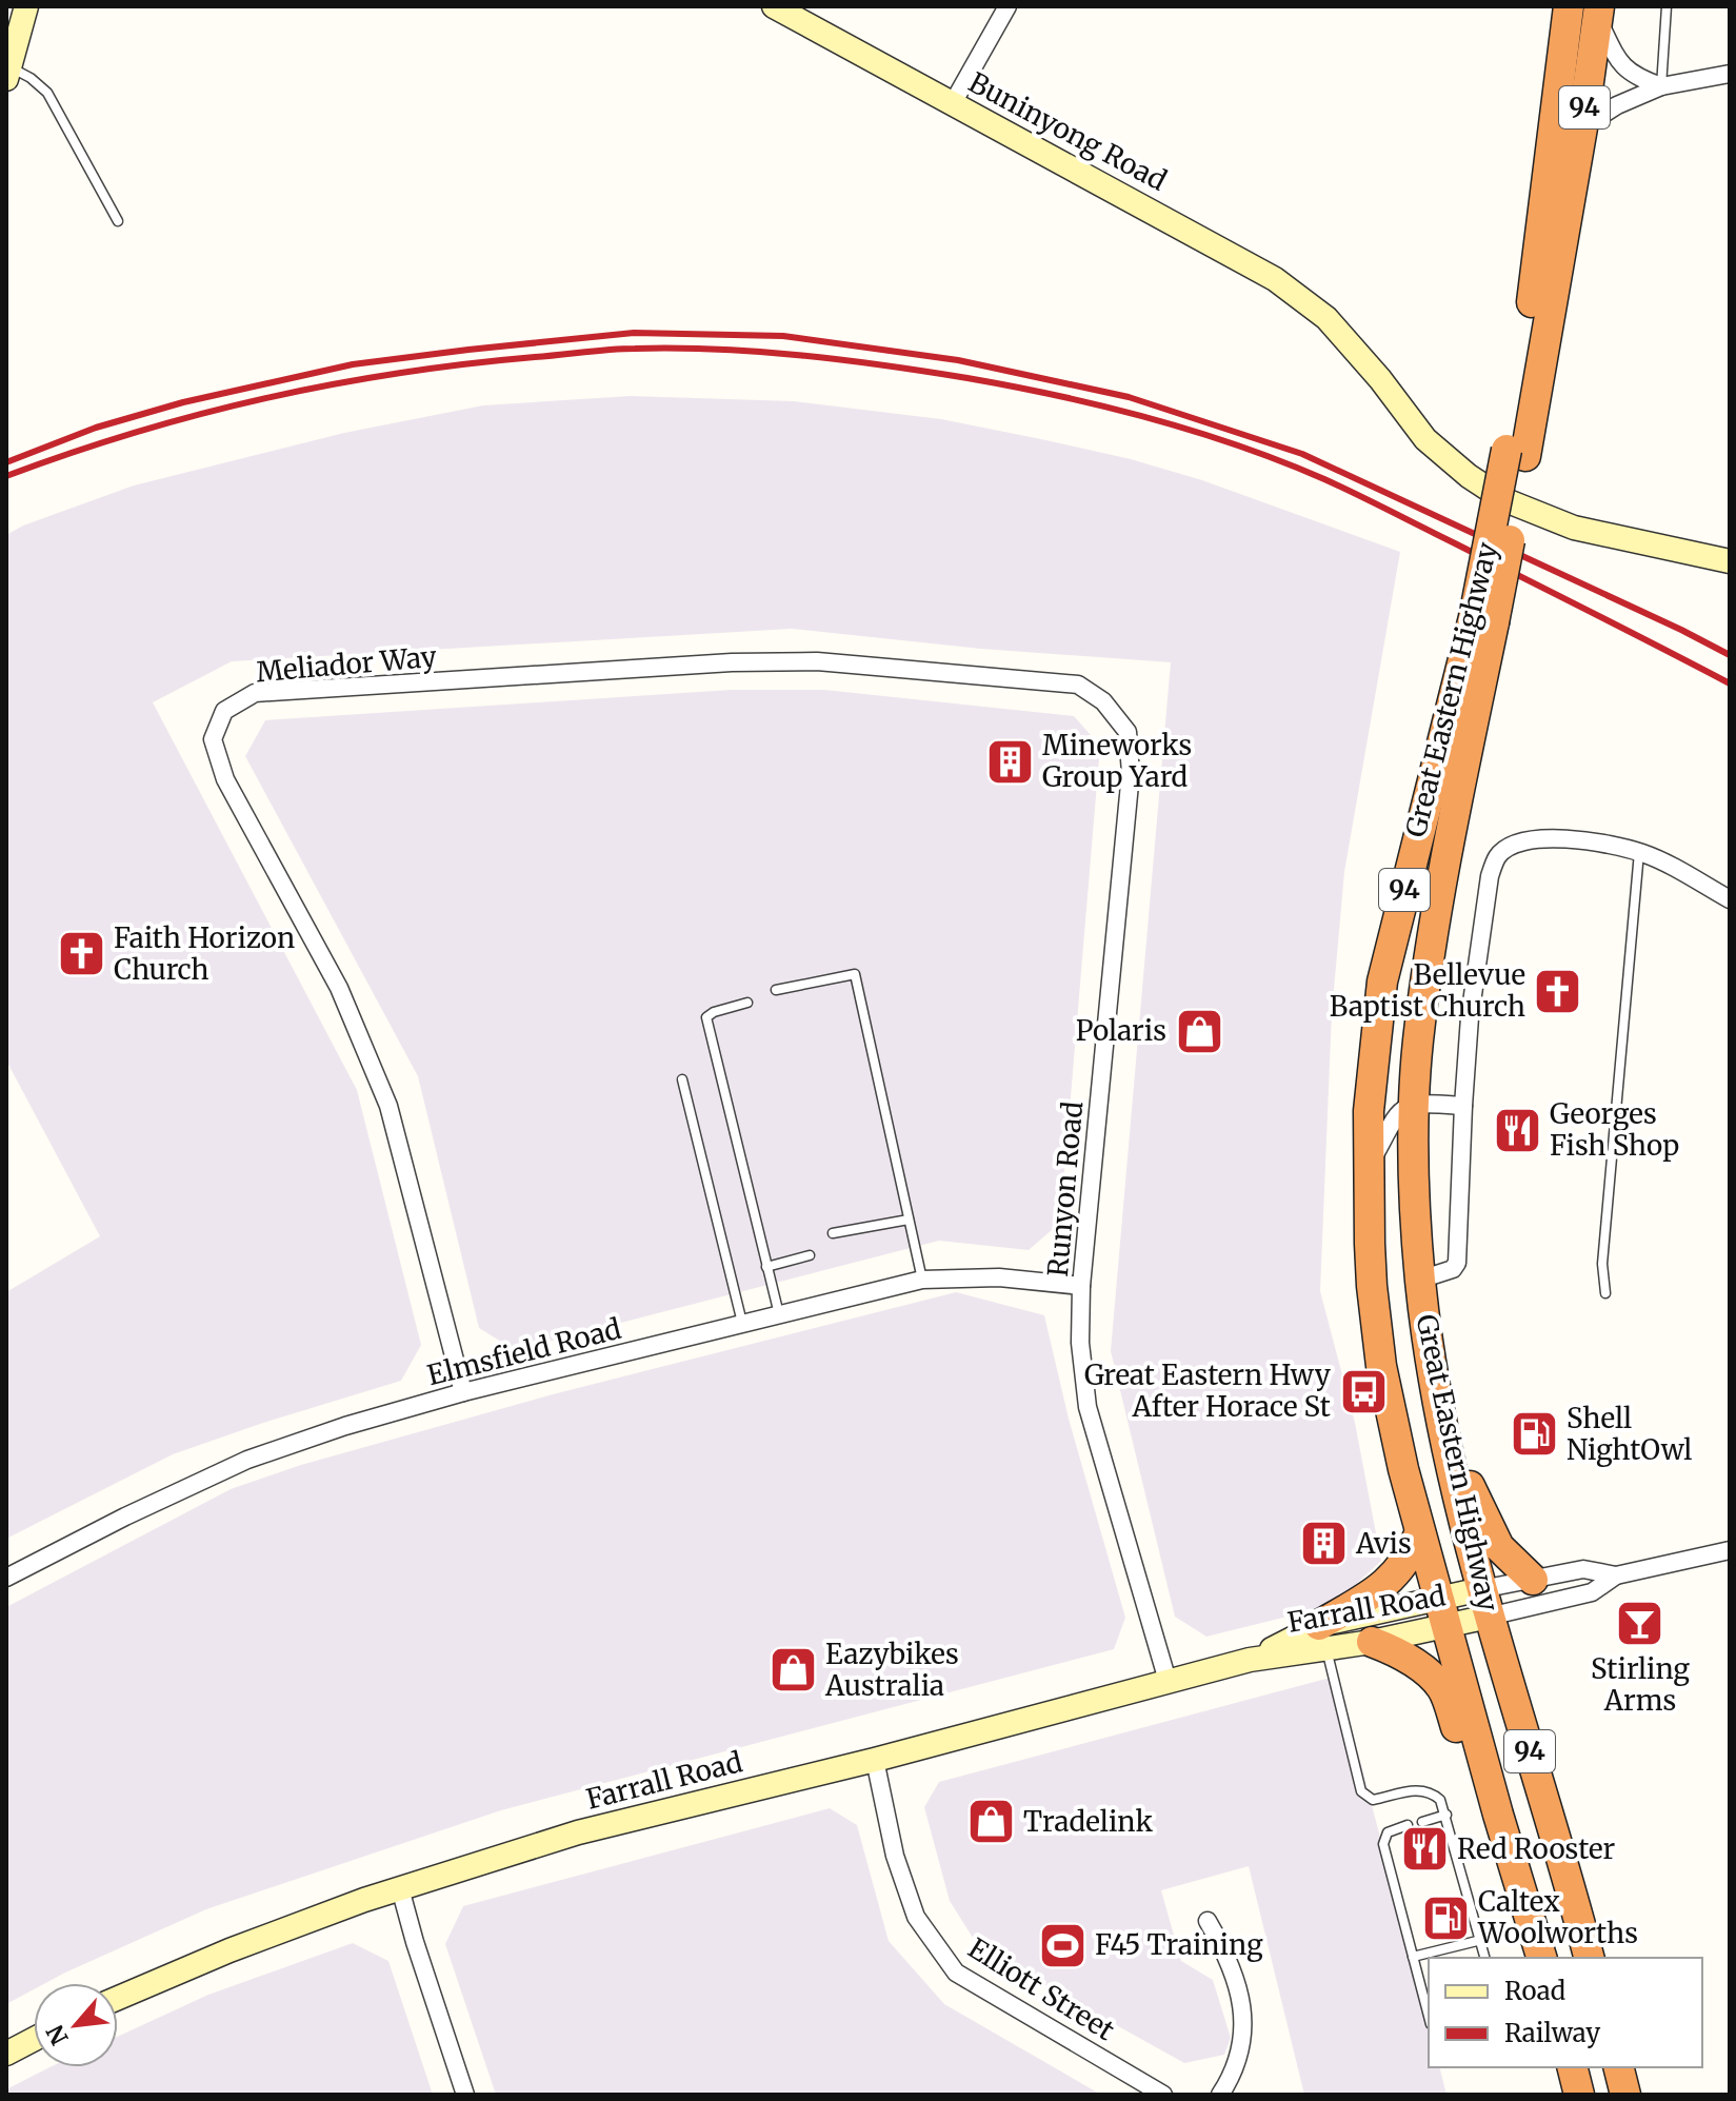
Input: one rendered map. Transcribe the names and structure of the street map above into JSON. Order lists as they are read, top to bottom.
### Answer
{
  "streets": {
    "highway": ["94", "Great Eastern Highway"],
    "main road": ["Buninyong Road", "Farrall Road"],
    "street": [
      "Meliador Way",
      "Runyon Road",
      "Elmsfield Road",
      "Elliott Street"
    ]
  },
  "crossings": [
    ["Meliador Way", "Runyon Road"],
    ["Meliador Way", "Elmsfield Road"],
    ["Great Eastern Highway", "Farrall Road"],
    ["Runyon Road", "Elmsfield Road"],
    ["Runyon Road", "Farrall Road"],
    ["Farrall Road", "Elliott Street"]
  ],
  "places": {
    "building": ["Mineworks Group Yard", "Avis"],
    "church": ["Faith Horizon Church", "Bellevue Baptist Church"],
    "shop": ["Polaris", "Eazybikes Australia", "Tradelink"],
    "restaurant": ["Georges Fish Shop", "Red Rooster"],
    "bus stop": ["Great Eastern Hwy After Horace St"],
    "fuel station": ["Shell NightOwl", "Caltex Woolworths"],
    "bar": ["Stirling Arms"],
    "sports": ["F45 Training"]
  },
  "legend": ["Road", "Railway"],
  "north": "bottom left"
}
